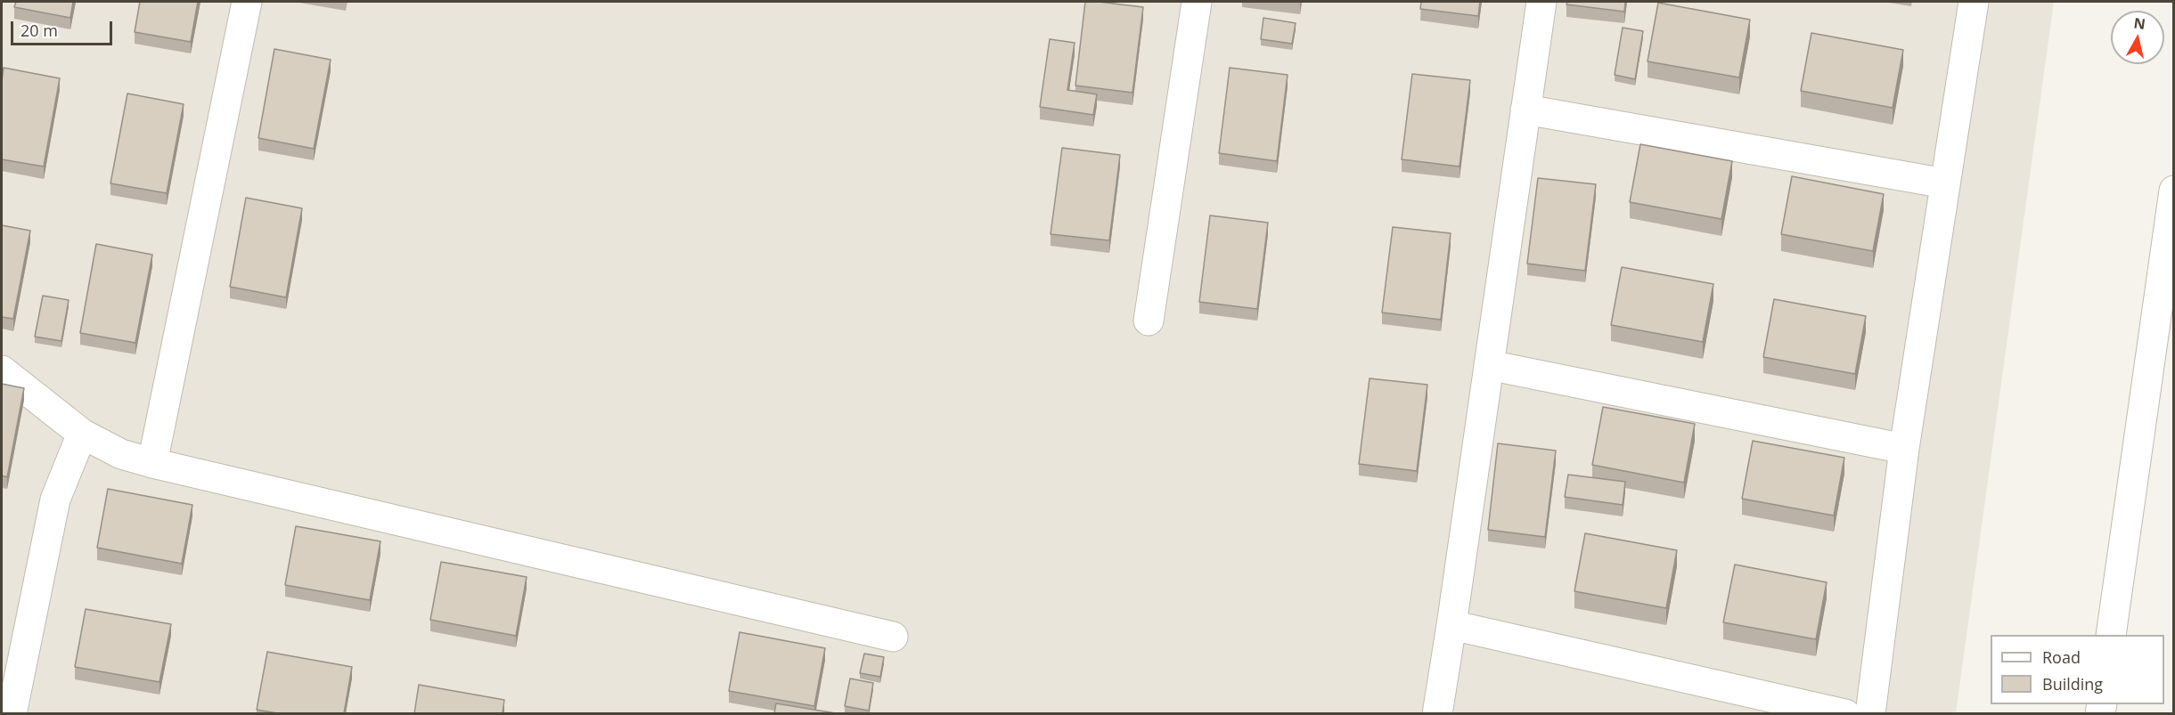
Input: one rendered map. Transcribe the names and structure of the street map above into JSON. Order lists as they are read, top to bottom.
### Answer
{
  "legend": ["Road", "Building"],
  "scale_bar": "20 m",
  "north": "top"
}
